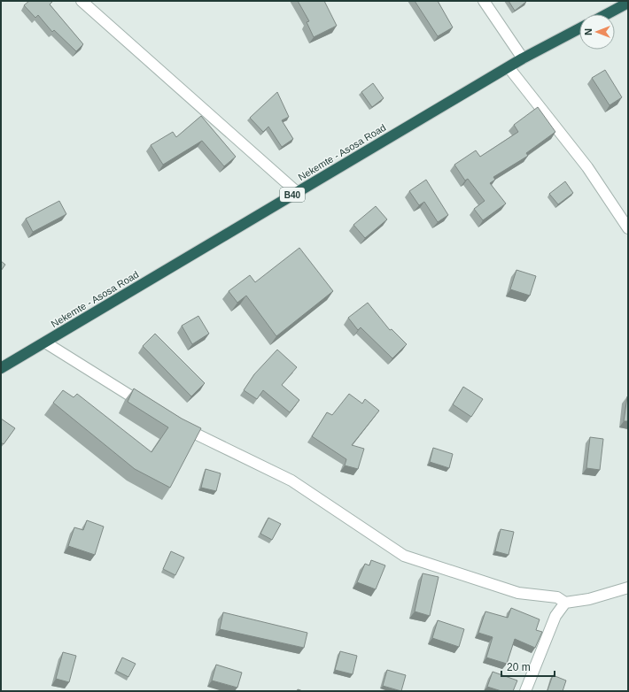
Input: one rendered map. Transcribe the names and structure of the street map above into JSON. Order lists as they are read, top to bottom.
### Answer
{
  "streets": {
    "highway": ["Nekemte - Asosa Road", "B40"]
  },
  "scale_bar": "20 m",
  "north": "left"
}
